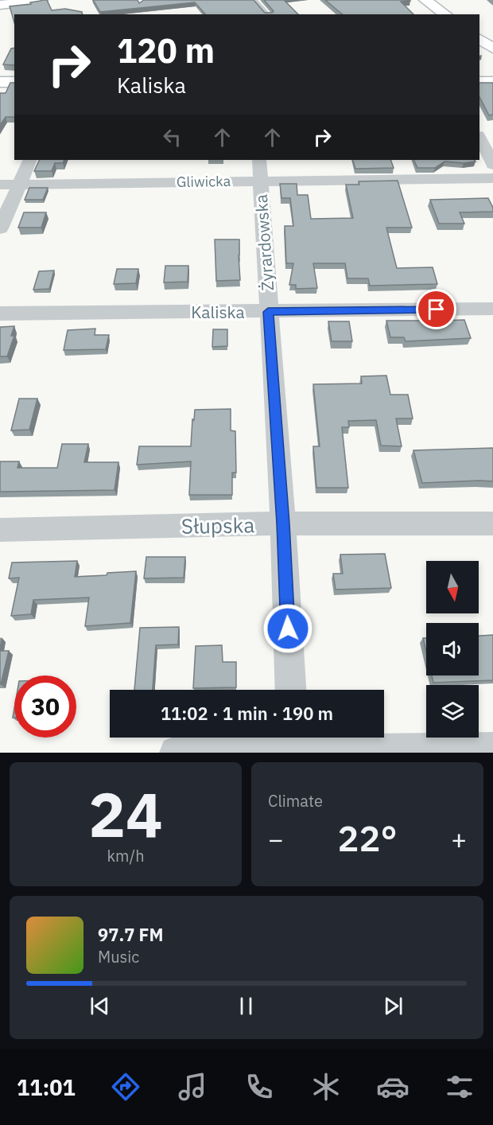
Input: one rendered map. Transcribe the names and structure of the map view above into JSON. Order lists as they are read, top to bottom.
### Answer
{
  "streets": {
    "street": [
      "Gliwicka",
      "Żyrardowska",
      "Kaliska",
      "Słupska"
    ]
  },
  "crossings": [
    ["Gliwicka", "Żyrardowska"],
    ["Żyrardowska", "Kaliska"],
    ["Żyrardowska", "Słupska"]
  ],
  "north": "bottom",
  "page": {
    "turn": ["120 m", "Kaliska"],
    "limit": "30",
    "trip": "11:02 · 1 min · 190 m",
    "tile": [
      ["24", "km/h"],
      "Climate"
    ],
    "heat": ["−", "22°", "+"],
    "song": ["97.7 FM", "Music"],
    "tabs": "11:01"
  }
}
